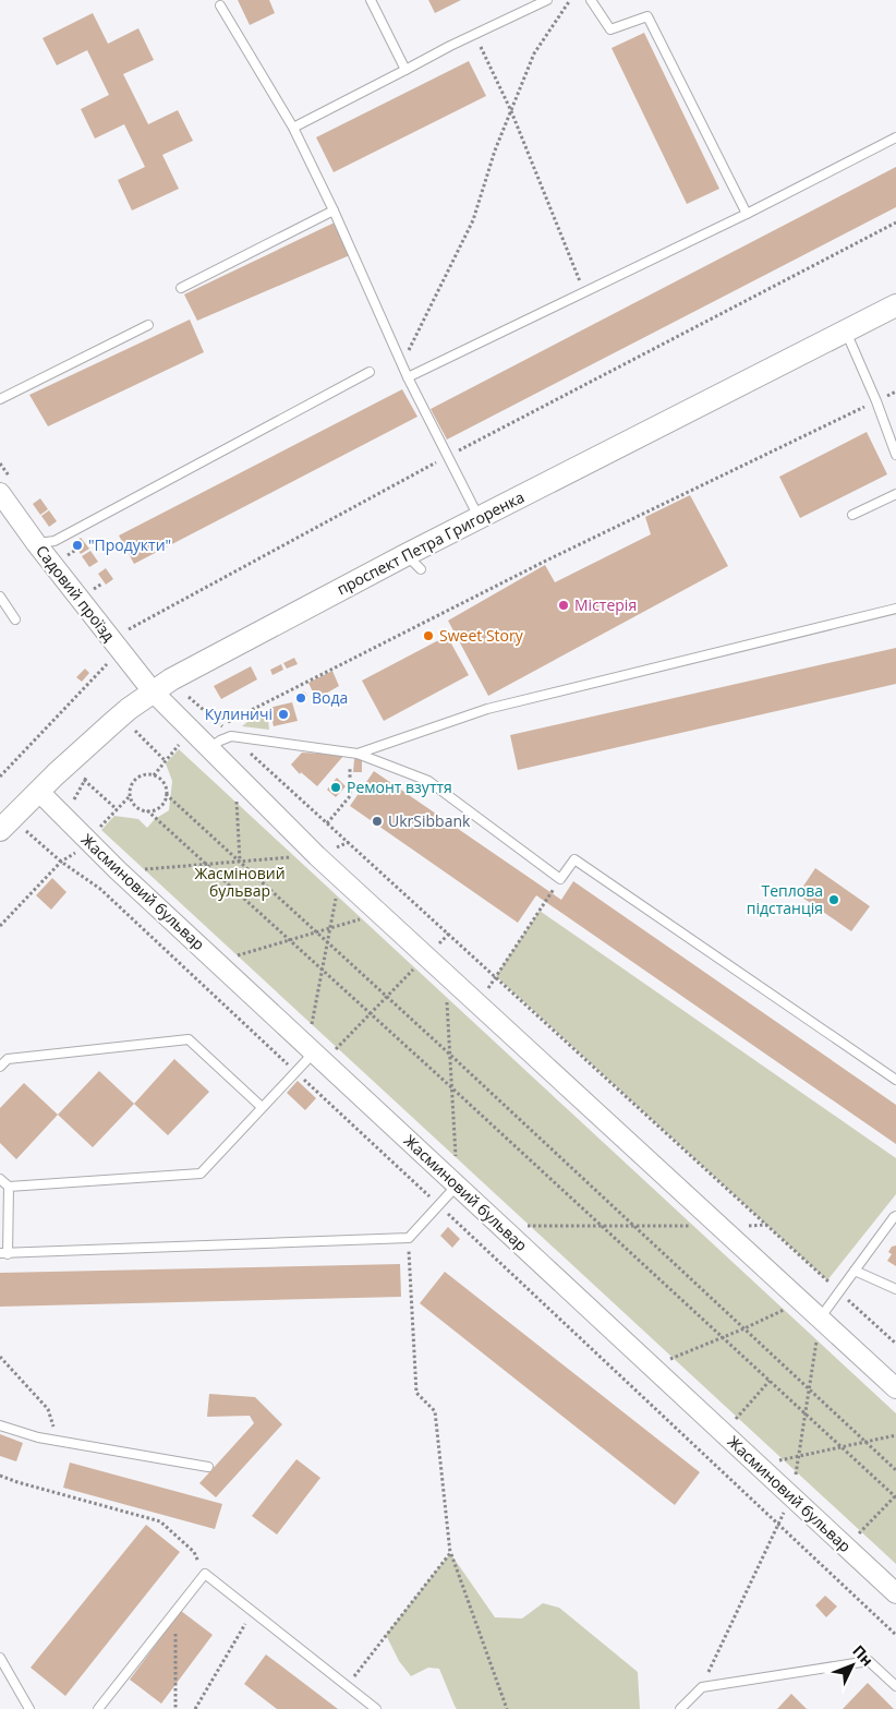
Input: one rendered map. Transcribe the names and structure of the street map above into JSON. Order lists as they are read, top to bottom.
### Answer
{
  "streets": {
    "main road": ["проспект Петра Григоренка"],
    "street": ["Садовий проїзд", "Жасминовий бульвар"]
  },
  "crossings": [
    ["проспект Петра Григоренка", "Садовий проїзд"],
    ["проспект Петра Григоренка", "Жасминовий бульвар"]
  ],
  "parks": ["Жасміновий бульвар"],
  "places": [
    "\"Продукти\"",
    "Містерія",
    "Sweet Story",
    "Вода",
    "Кулиничі",
    "Ремонт взуття",
    "UkrSibbank",
    "Теплова підстанція"
  ],
  "north": "top right"
}
